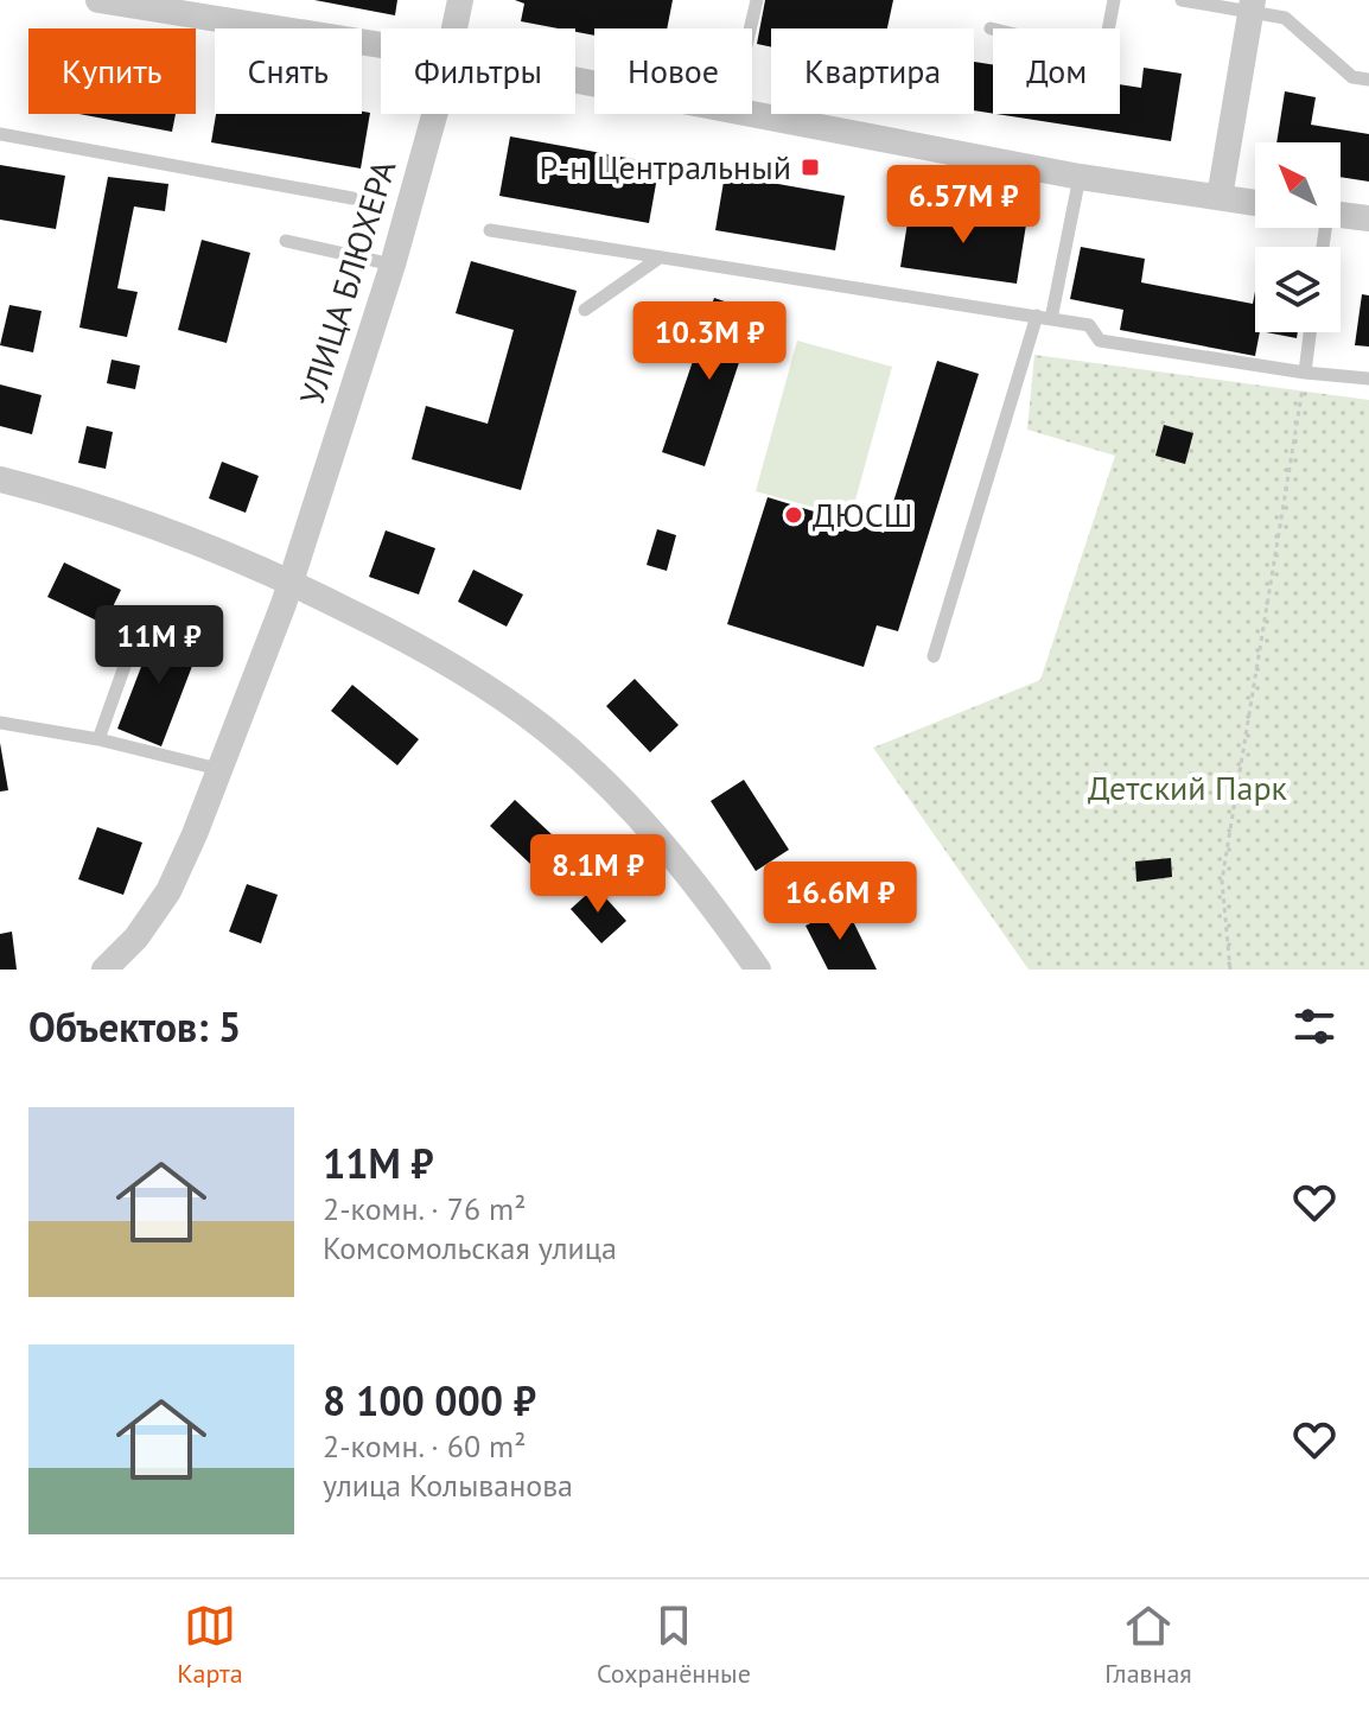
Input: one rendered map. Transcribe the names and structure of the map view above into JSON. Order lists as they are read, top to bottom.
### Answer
{
  "streets": {
    "street": ["УЛИЦА БЛЮХЕРА"]
  },
  "parks": ["Детский Парк"],
  "places": {
    "transit": ["Р-н Центральный"],
    "other": ["ДЮСШ"]
  },
  "north": "top left",
  "page": {
    "chip": [
      "Купить",
      "Снять",
      "Фильтры",
      "Новое",
      "Квартира",
      "Дом"
    ],
    "price": [
      "6.57M ₽",
      "10.3M ₽",
      "11M ₽",
      "8.1M ₽",
      "16.6M ₽"
    ],
    "heading": "Объектов: 5",
    "list": [
      {
        "name": "11M ₽",
        "note": "2-комн. · 76 m² · Комсомольская улица"
      },
      {
        "name": "8 100 000 ₽",
        "note": "2-комн. · 60 m² · улица Колыванова"
      }
    ],
    "tabs": ["Карта", "Сохранённые", "Главная"]
  }
}
